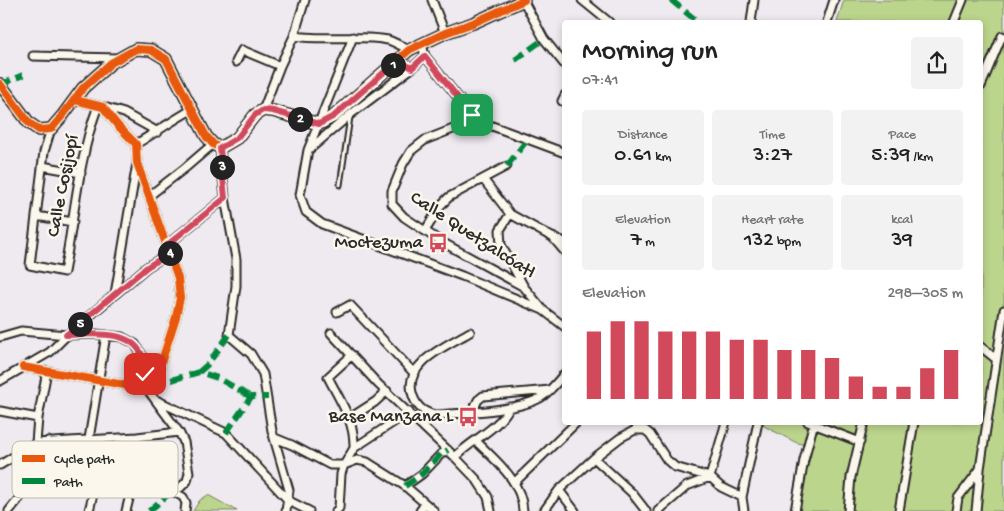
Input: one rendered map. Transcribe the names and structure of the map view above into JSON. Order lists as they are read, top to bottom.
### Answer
{
  "streets": {
    "street": ["Calle Cosijopí", "Calle Quetzalcóatl"]
  },
  "places": {
    "bus stop": ["Moctezuma", "Base Manzana L"]
  },
  "legend": ["Cycle path", "Path"],
  "page": {
    "heading": ["Morning run", "07:41"],
    "pins": [
      "1",
      "2",
      "3",
      "4",
      "5"
    ],
    "stats": [
      ["Distance", "0.61 km"],
      ["Time", "3:27"],
      ["Pace", "5:39 /km"],
      ["Elevation", "7 m"],
      ["Heart rate", "132 bpm"],
      ["kcal", "39"]
    ],
    "chart": ["Elevation", "298–305 m"]
  }
}
